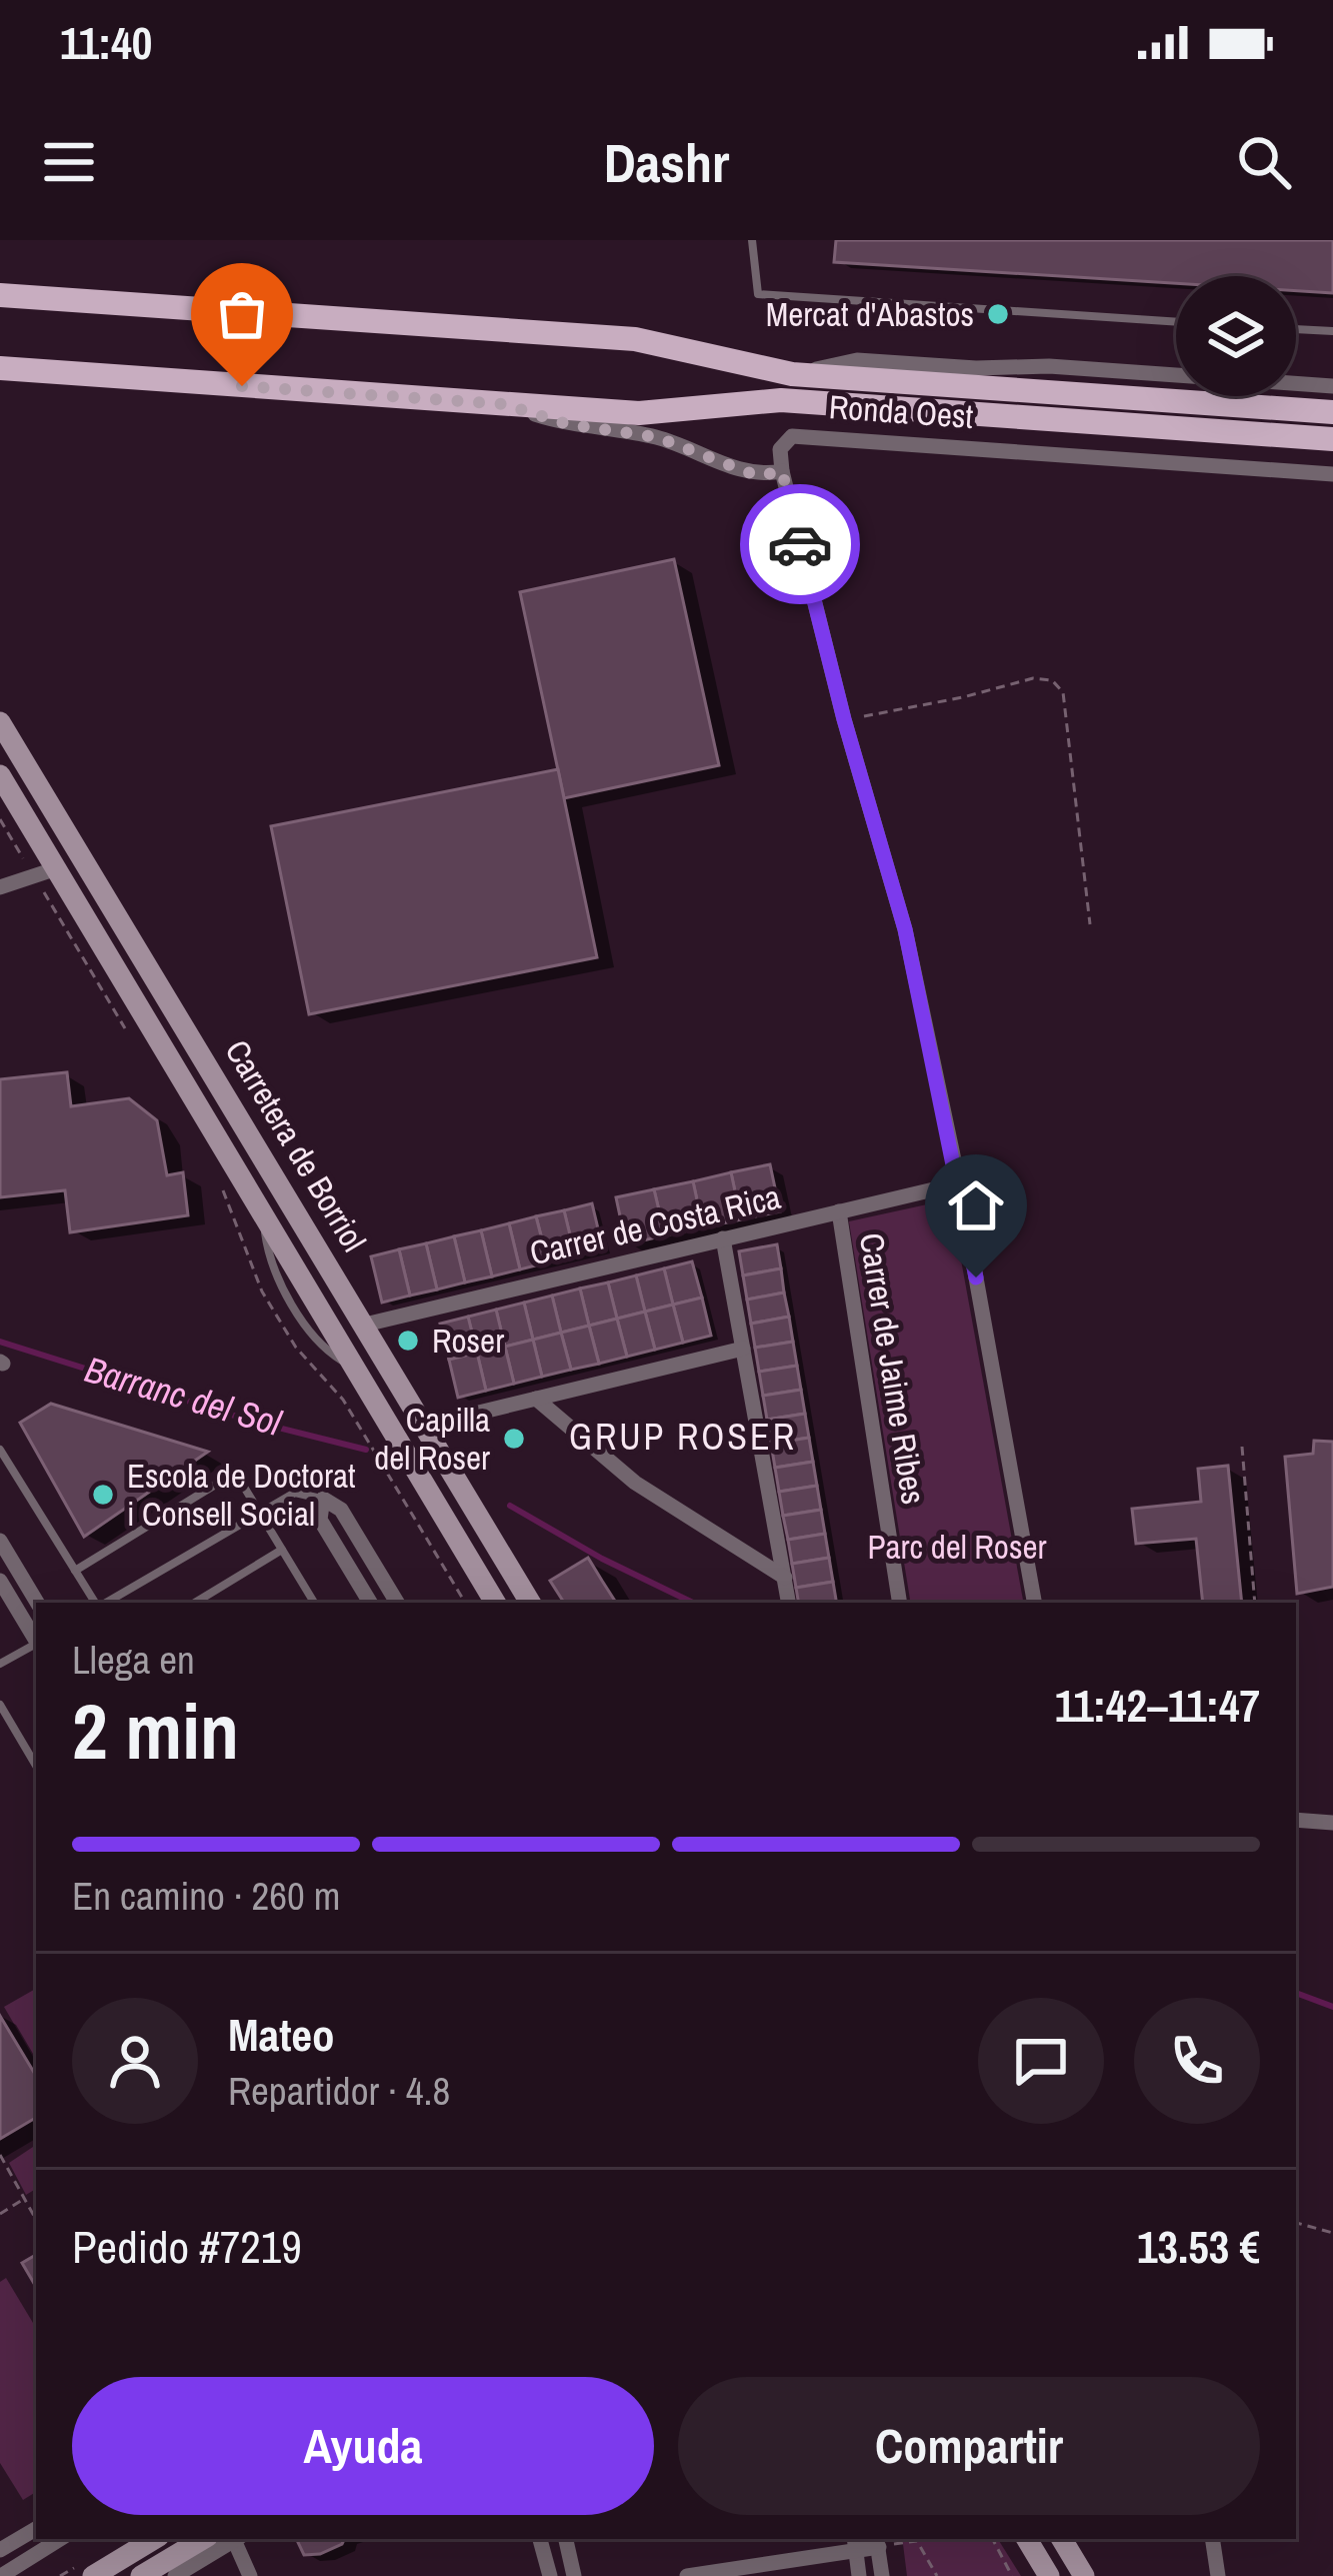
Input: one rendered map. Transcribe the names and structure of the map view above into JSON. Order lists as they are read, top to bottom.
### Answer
{
  "streets": {
    "main road": ["Ronda Oest", "Carretera de Borriol"],
    "street": ["Carrer de Costa Rica", "Carrer de Jaime Ribes"]
  },
  "crossings": [
    ["Carretera de Borriol", "Carrer de Costa Rica"],
    ["Carrer de Costa Rica", "Carrer de Jaime Ribes"]
  ],
  "districts": ["GRUP ROSER"],
  "water": ["Barranc del Sol"],
  "parks": ["Parc del Roser"],
  "places": [
    "Mercat d'Abastos",
    "Roser",
    "Capilla del Roser",
    "Escola de Doctorat i Consell Social"
  ],
  "page": {
    "status": "11:40",
    "header": "Dashr",
    "heading": ["2 min", "Llega en", "11:42–11:47"],
    "panel": [
      "Mateo",
      "Repartidor · 4.8",
      "Pedido #7219",
      "13.53 €"
    ],
    "bar": "En camino · 260 m",
    "buttons": ["Ayuda", "Compartir"]
  }
}
